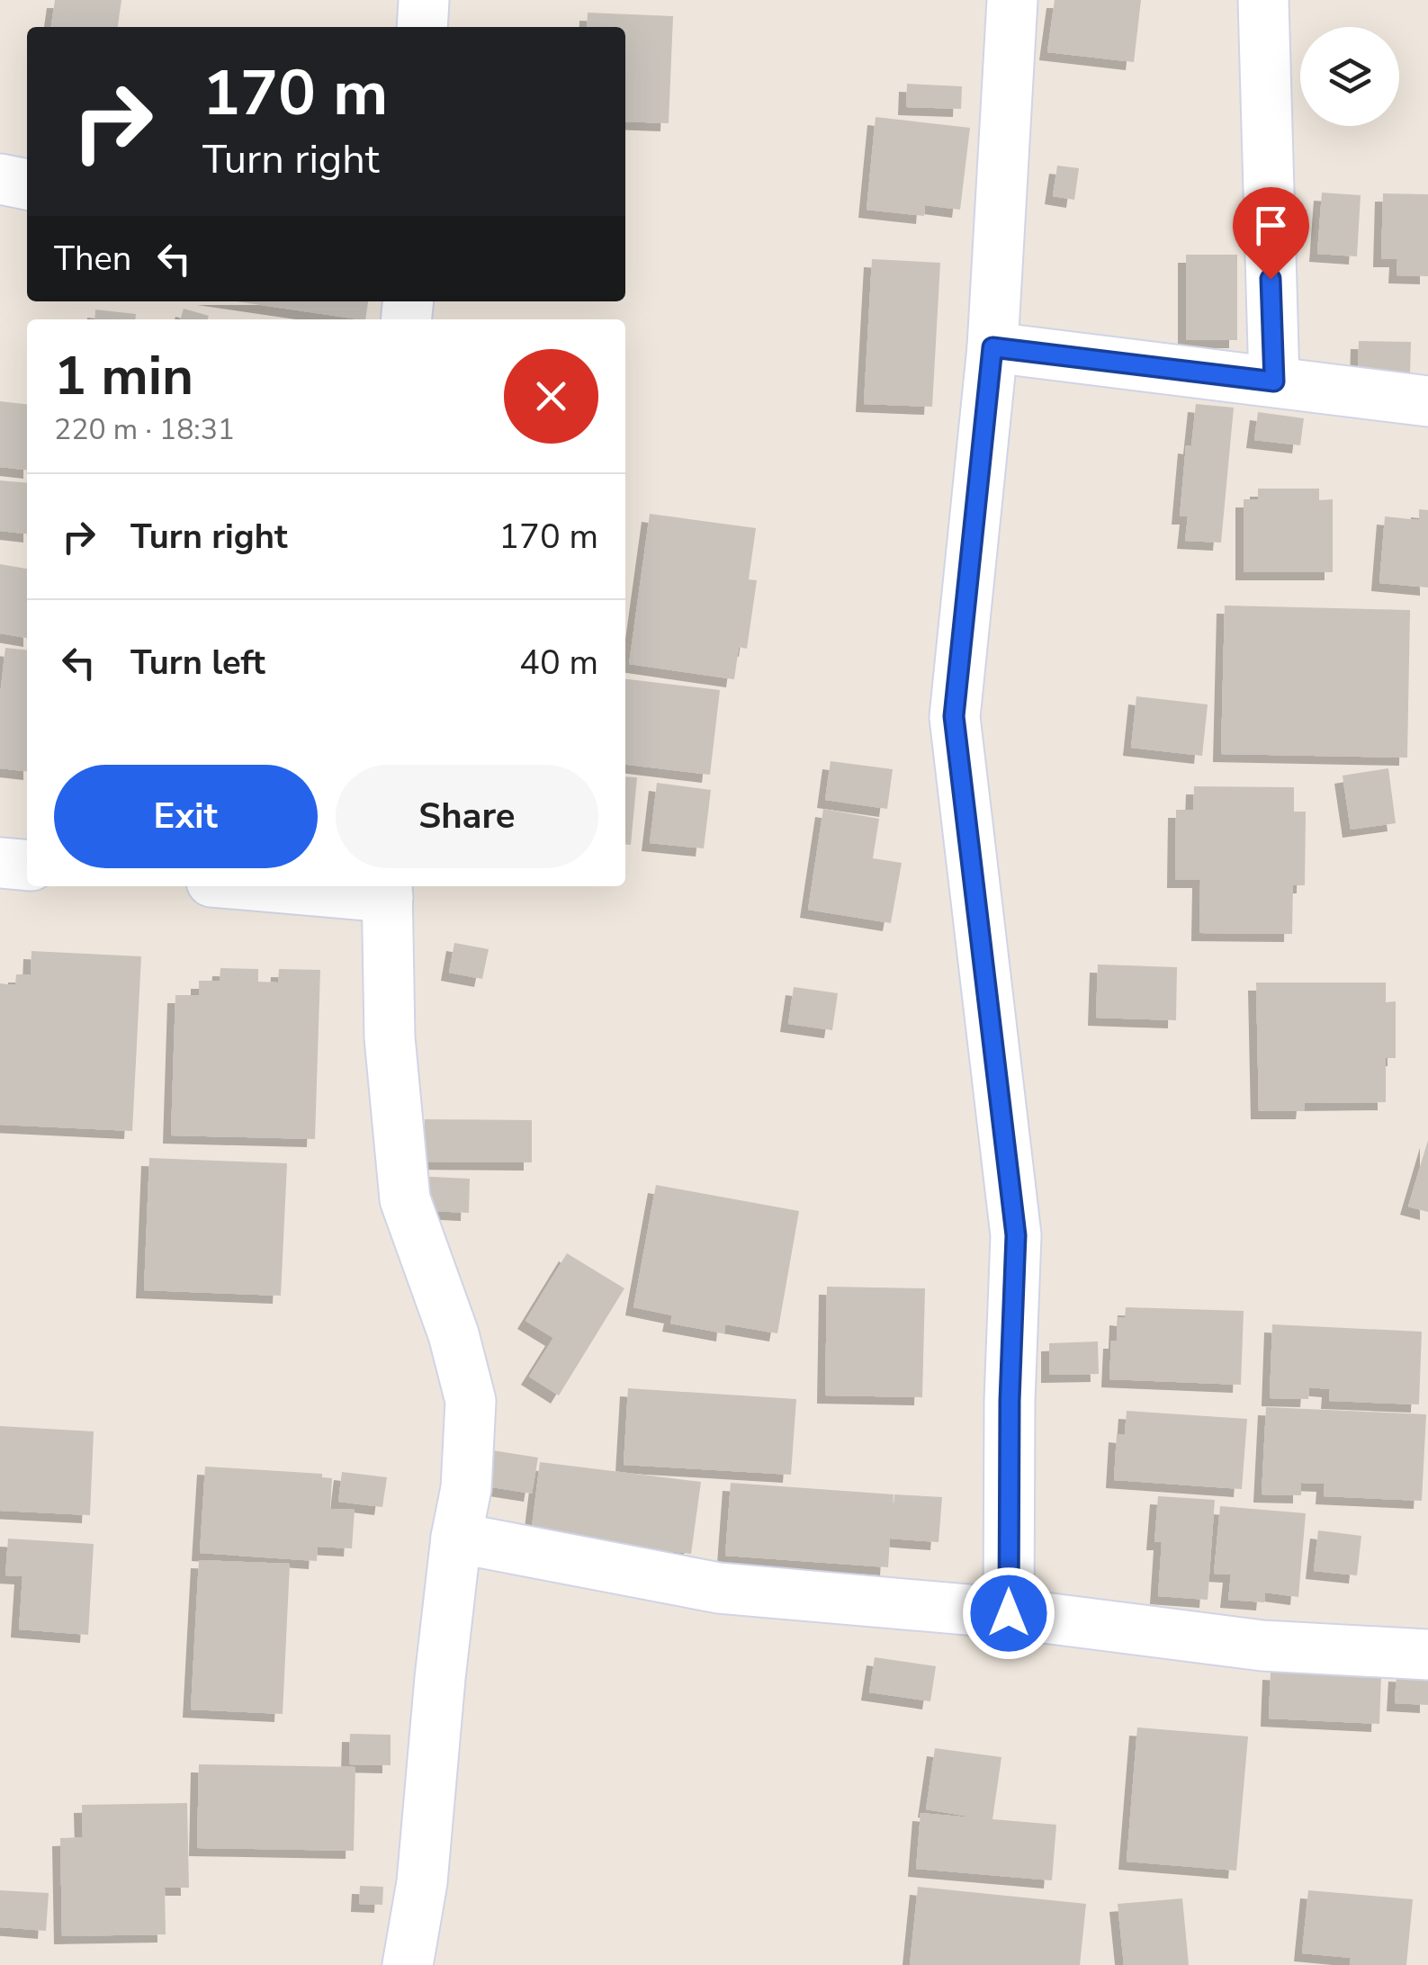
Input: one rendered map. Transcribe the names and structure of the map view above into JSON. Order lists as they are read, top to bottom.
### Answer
{
  "page": {
    "turn": ["170 m", "Turn right"],
    "then": "Then",
    "heading": ["1 min", "220 m · 18:31"],
    "list": [
      {
        "name": "Turn right",
        "value": "170 m"
      },
      {
        "name": "Turn left",
        "value": "40 m"
      }
    ],
    "buttons": ["Exit", "Share"]
  }
}
